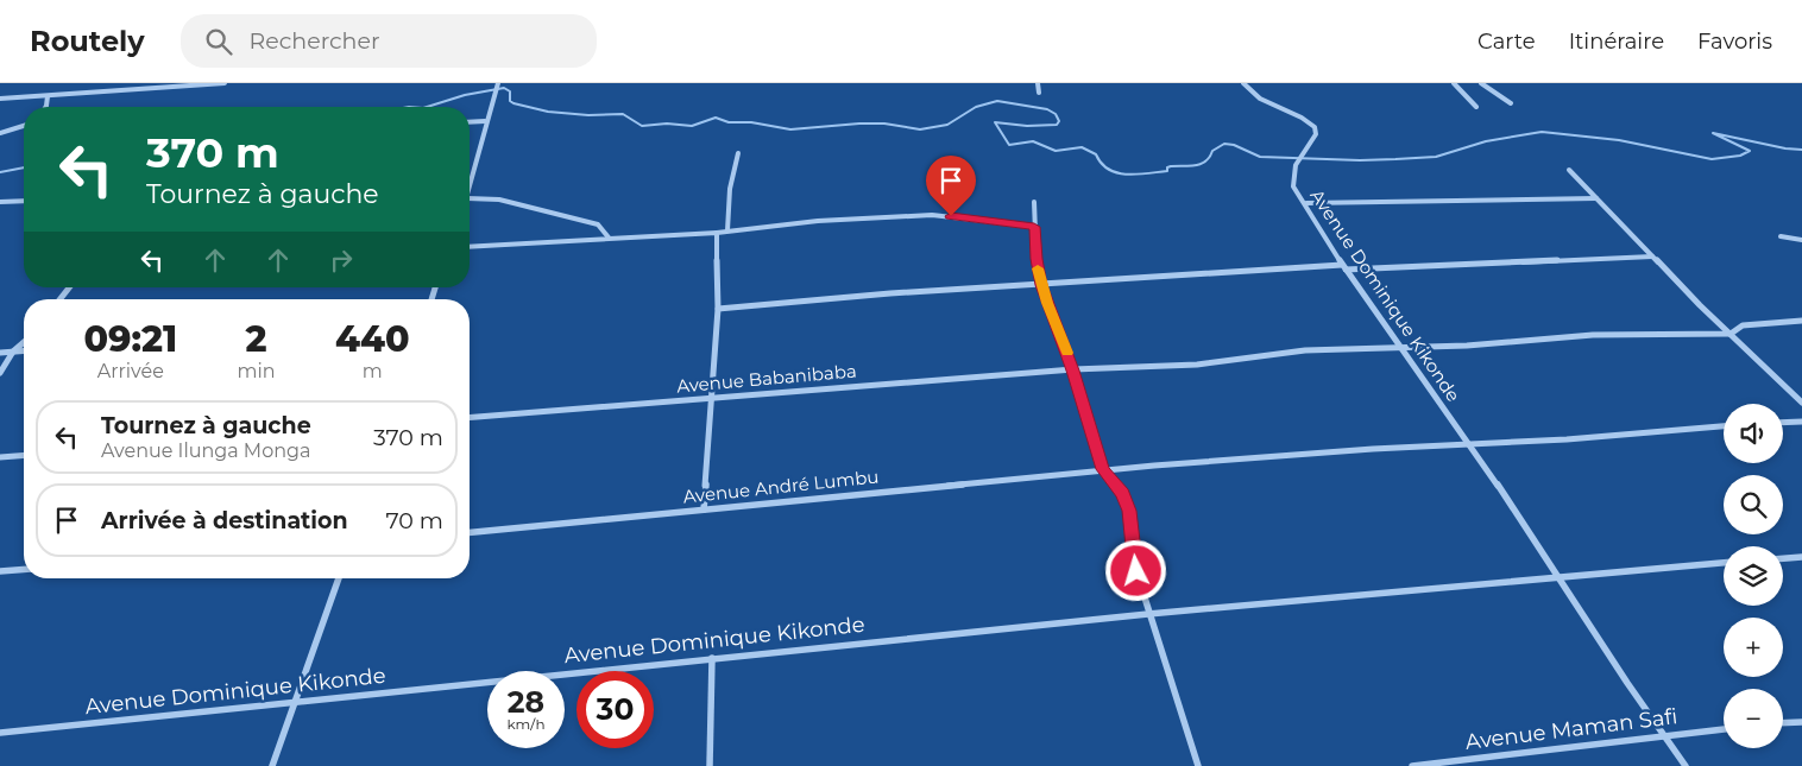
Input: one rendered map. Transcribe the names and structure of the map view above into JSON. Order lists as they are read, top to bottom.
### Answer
{
  "streets": {
    "street": [
      "Avenue Dominique Kikonde",
      "Avenue Babanibaba",
      "Avenue André Lumbu",
      "Avenue Maman Safi"
    ]
  },
  "crossings": [
    ["Avenue Dominique Kikonde", "Avenue Babanibaba"],
    ["Avenue Dominique Kikonde", "Avenue André Lumbu"],
    ["Avenue Dominique Kikonde", "Avenue Maman Safi"]
  ],
  "page": {
    "header": "Routely",
    "search": "Rechercher",
    "nav": ["Carte", "Itinéraire", "Favoris"],
    "turn": ["370 m", "Tournez à gauche"],
    "eta": [
      "09:21",
      "Arrivée",
      "2",
      "min",
      "440",
      "m"
    ],
    "list": [
      {
        "name": "Tournez à gauche",
        "note": "Avenue Ilunga Monga",
        "value": "370 m"
      },
      {
        "name": "Arrivée à destination",
        "value": "70 m"
      }
    ],
    "map_buttons": ["+", "−"],
    "speed": "28 km/h",
    "limit": "30"
  }
}
